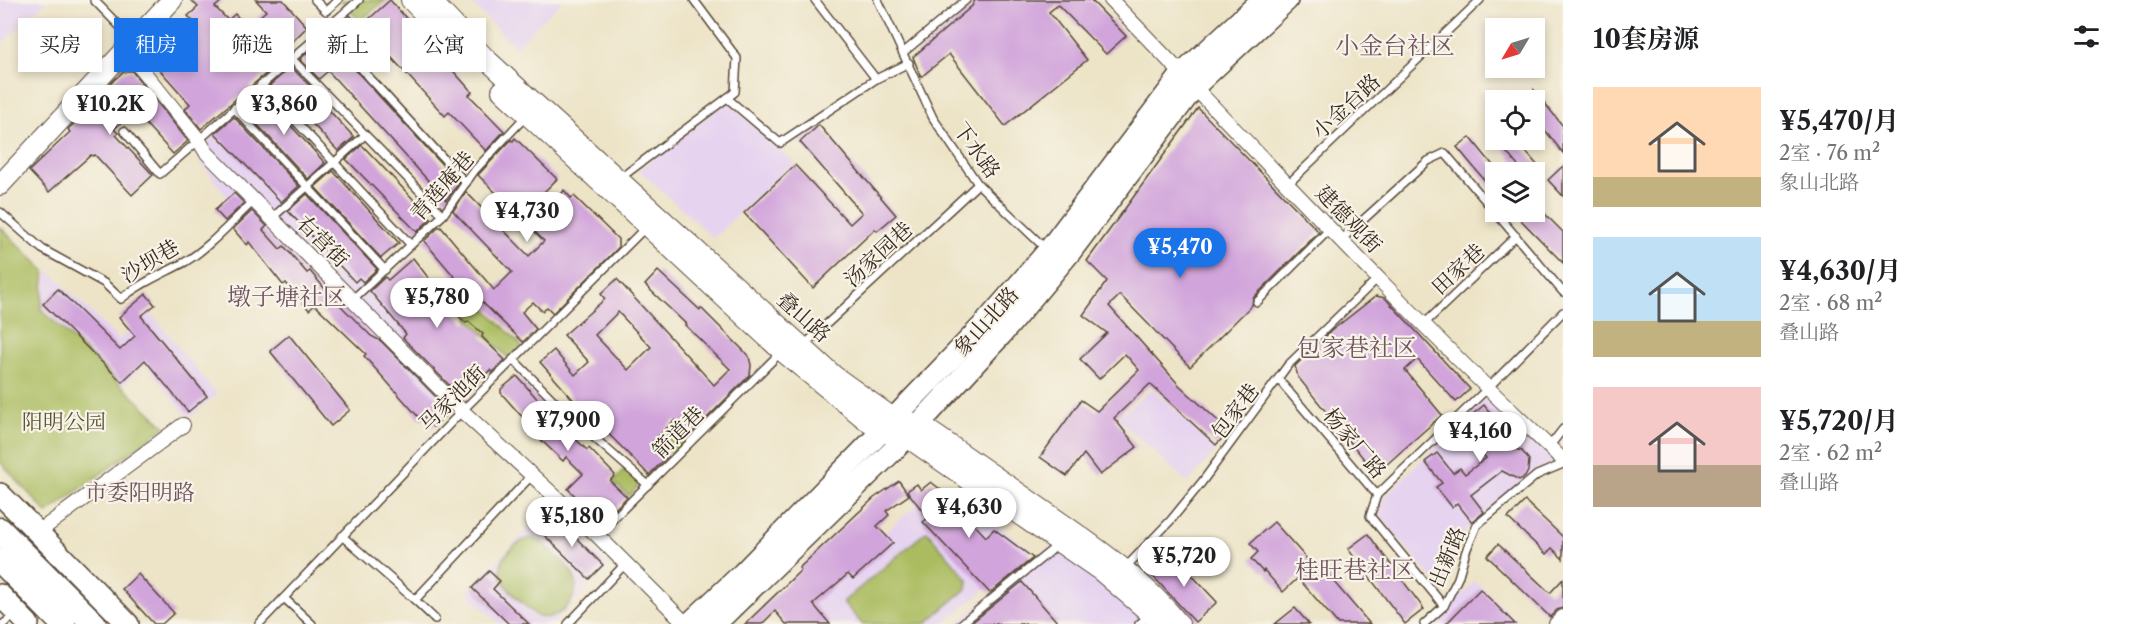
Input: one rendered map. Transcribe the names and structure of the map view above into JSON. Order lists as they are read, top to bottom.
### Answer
{
  "streets": {
    "main road": ["叠山路", "象山北路"],
    "street": ["建德观街", "右营街"],
    "lane": [
      "小金台路",
      "下水路",
      "青莲庵巷",
      "汤家园巷",
      "沙坝巷",
      "田家巷",
      "马家池街",
      "包家巷",
      "箭道巷",
      "杨家厂路",
      "出新路"
    ]
  },
  "crossings": [
    ["小金台路", "建德观街"],
    ["下水路", "汤家园巷"],
    ["下水路", "象山北路"],
    ["青莲庵巷", "右营街"],
    ["青莲庵巷", "叠山路"],
    ["建德观街", "田家巷"],
    ["建德观街", "象山北路"],
    ["建德观街", "包家巷"],
    ["建德观街", "杨家厂路"],
    ["建德观街", "出新路"],
    ["右营街", "沙坝巷"],
    ["右营街", "象山北路"],
    ["右营街", "马家池街"],
    ["右营街", "箭道巷"],
    ["汤家园巷", "叠山路"],
    ["叠山路", "象山北路"],
    ["叠山路", "马家池街"],
    ["叠山路", "包家巷"],
    ["叠山路", "箭道巷"],
    ["包家巷", "杨家厂路"]
  ],
  "districts": [
    "小金台社区",
    "墩子塘社区",
    "包家巷社区",
    "市委阳明路",
    "桂旺巷社区"
  ],
  "parks": ["阳明公园"],
  "north": "bottom left",
  "page": {
    "heading": "10套房源",
    "chip": [
      "买房",
      "租房",
      "筛选",
      "新上",
      "公寓"
    ],
    "list": [
      {
        "name": "¥5,470/月",
        "note": "2室 · 76 m² · 象山北路"
      },
      {
        "name": "¥4,630/月",
        "note": "2室 · 68 m² · 叠山路"
      },
      {
        "name": "¥5,720/月",
        "note": "2室 · 62 m² · 叠山路"
      }
    ],
    "price": [
      "¥10.2K",
      "¥3,860",
      "¥4,730",
      "¥5,470",
      "¥5,780",
      "¥7,900",
      "¥4,160",
      "¥4,630",
      "¥5,180",
      "¥5,720"
    ]
  }
}
